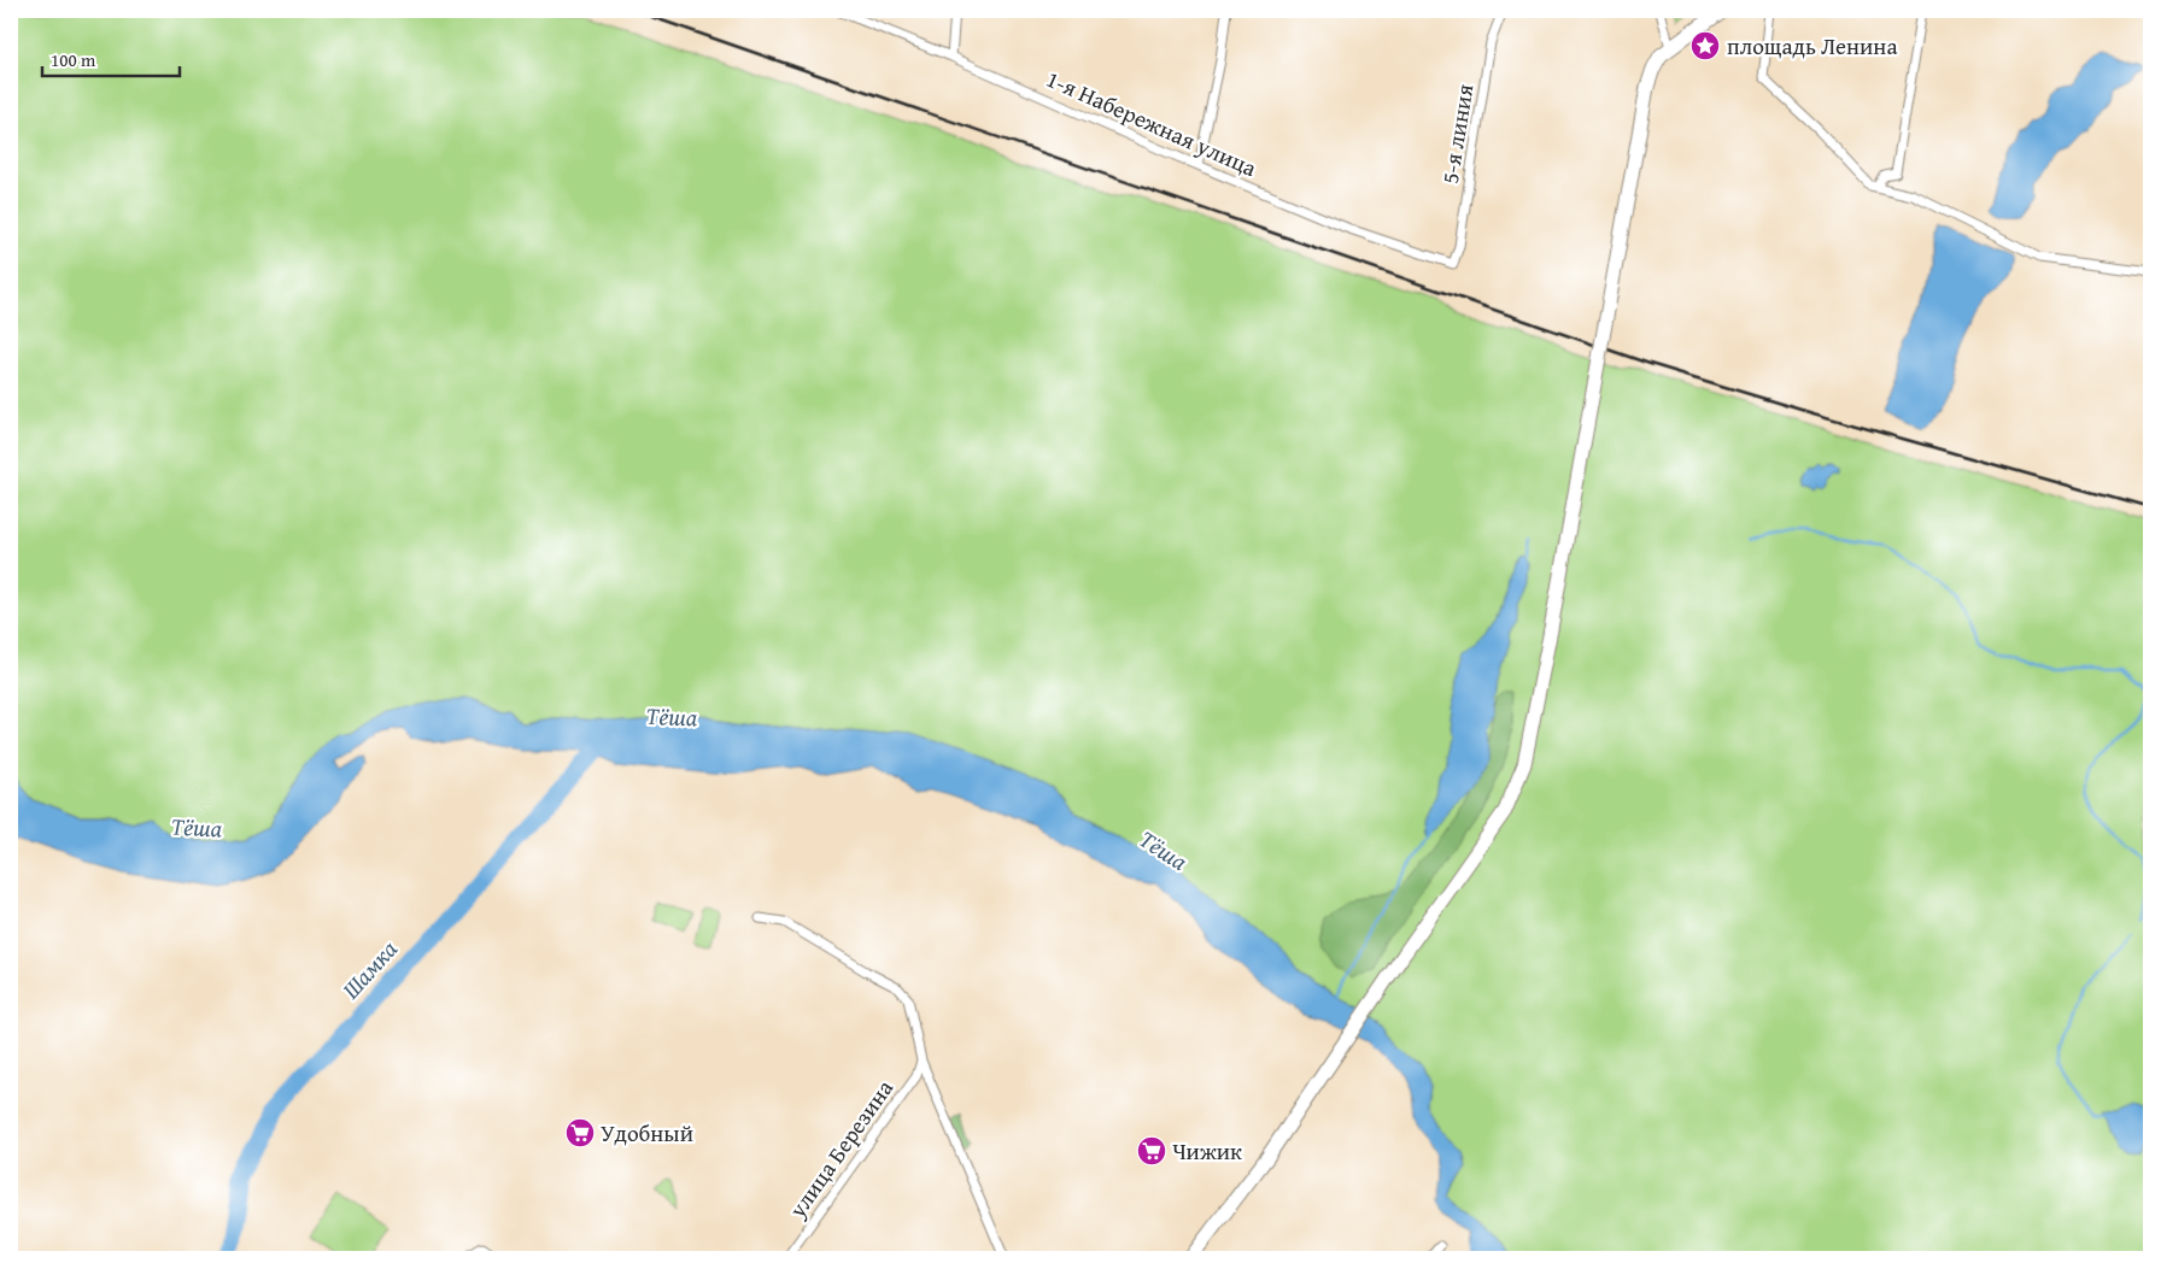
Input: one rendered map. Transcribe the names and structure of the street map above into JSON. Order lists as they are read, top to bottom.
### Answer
{
  "streets": {
    "street": ["1-я Набережная улица", "5-я линия", "улица Березина"]
  },
  "crossings": [
    ["1-я Набережная улица", "5-я линия"]
  ],
  "water": ["Тёша", "Шамка"],
  "places": {
    "place": ["площадь Ленина"],
    "supermarket": ["Удобный", "Чижик"]
  },
  "scale_bar": "100 m"
}
